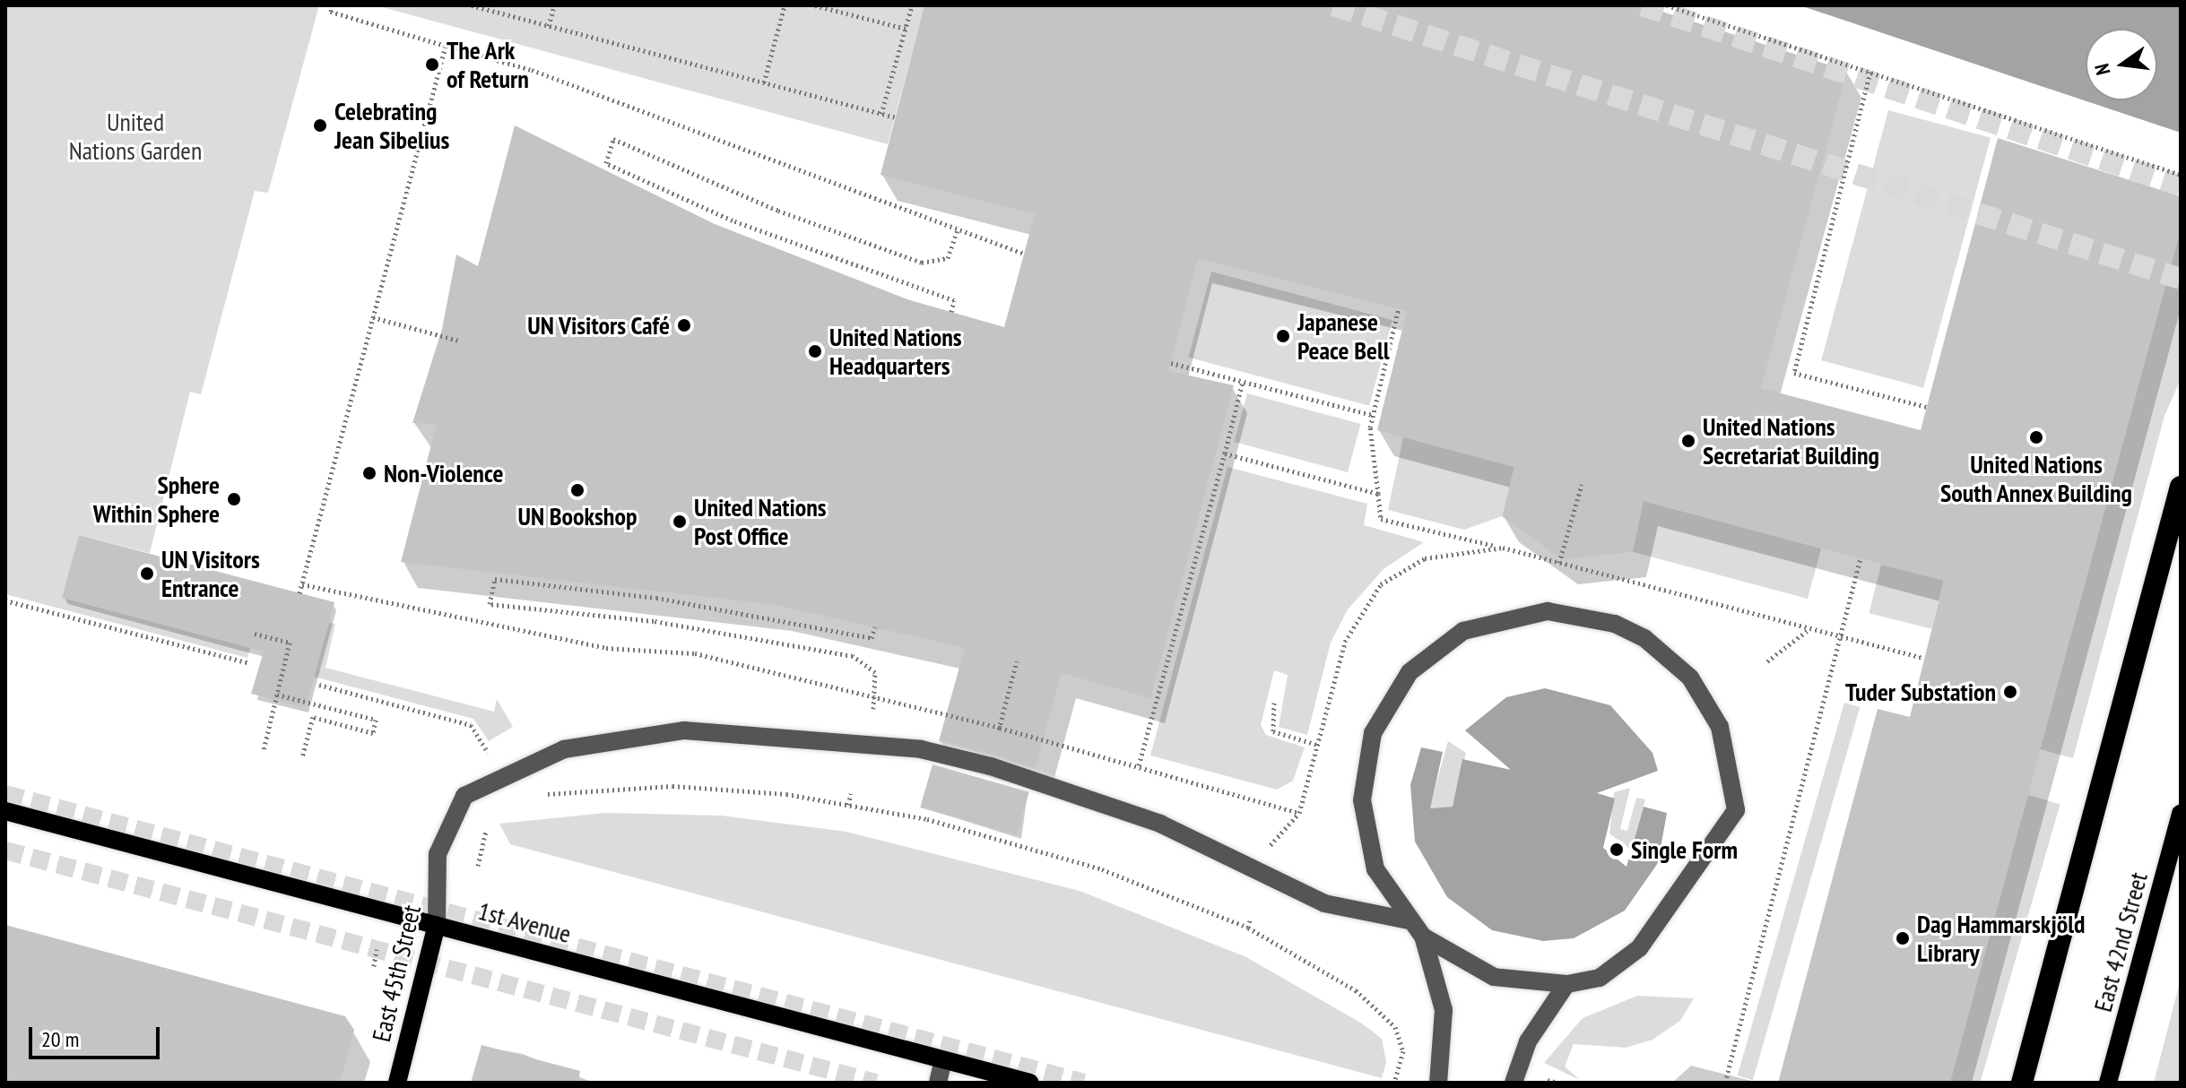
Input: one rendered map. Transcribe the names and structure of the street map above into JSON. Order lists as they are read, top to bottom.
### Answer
{
  "streets": {
    "main road": ["1st Avenue", "East 42nd Street", "East 45th Street"]
  },
  "crossings": [
    ["1st Avenue", "East 45th Street"]
  ],
  "parks": ["United Nations Garden"],
  "places": [
    "The Ark of Return",
    "Celebrating Jean Sibelius",
    "UN Visitors Café",
    "Japanese Peace Bell",
    "United Nations Headquarters",
    "United Nations South Annex Building",
    "United Nations Secretariat Building",
    "Non-Violence",
    "UN Bookshop",
    "Sphere Within Sphere",
    "United Nations Post Office",
    "UN Visitors Entrance",
    "Tuder Substation",
    "Single Form",
    "Dag Hammarskjöld Library"
  ],
  "scale_bar": "20 m",
  "north": "left"
}
